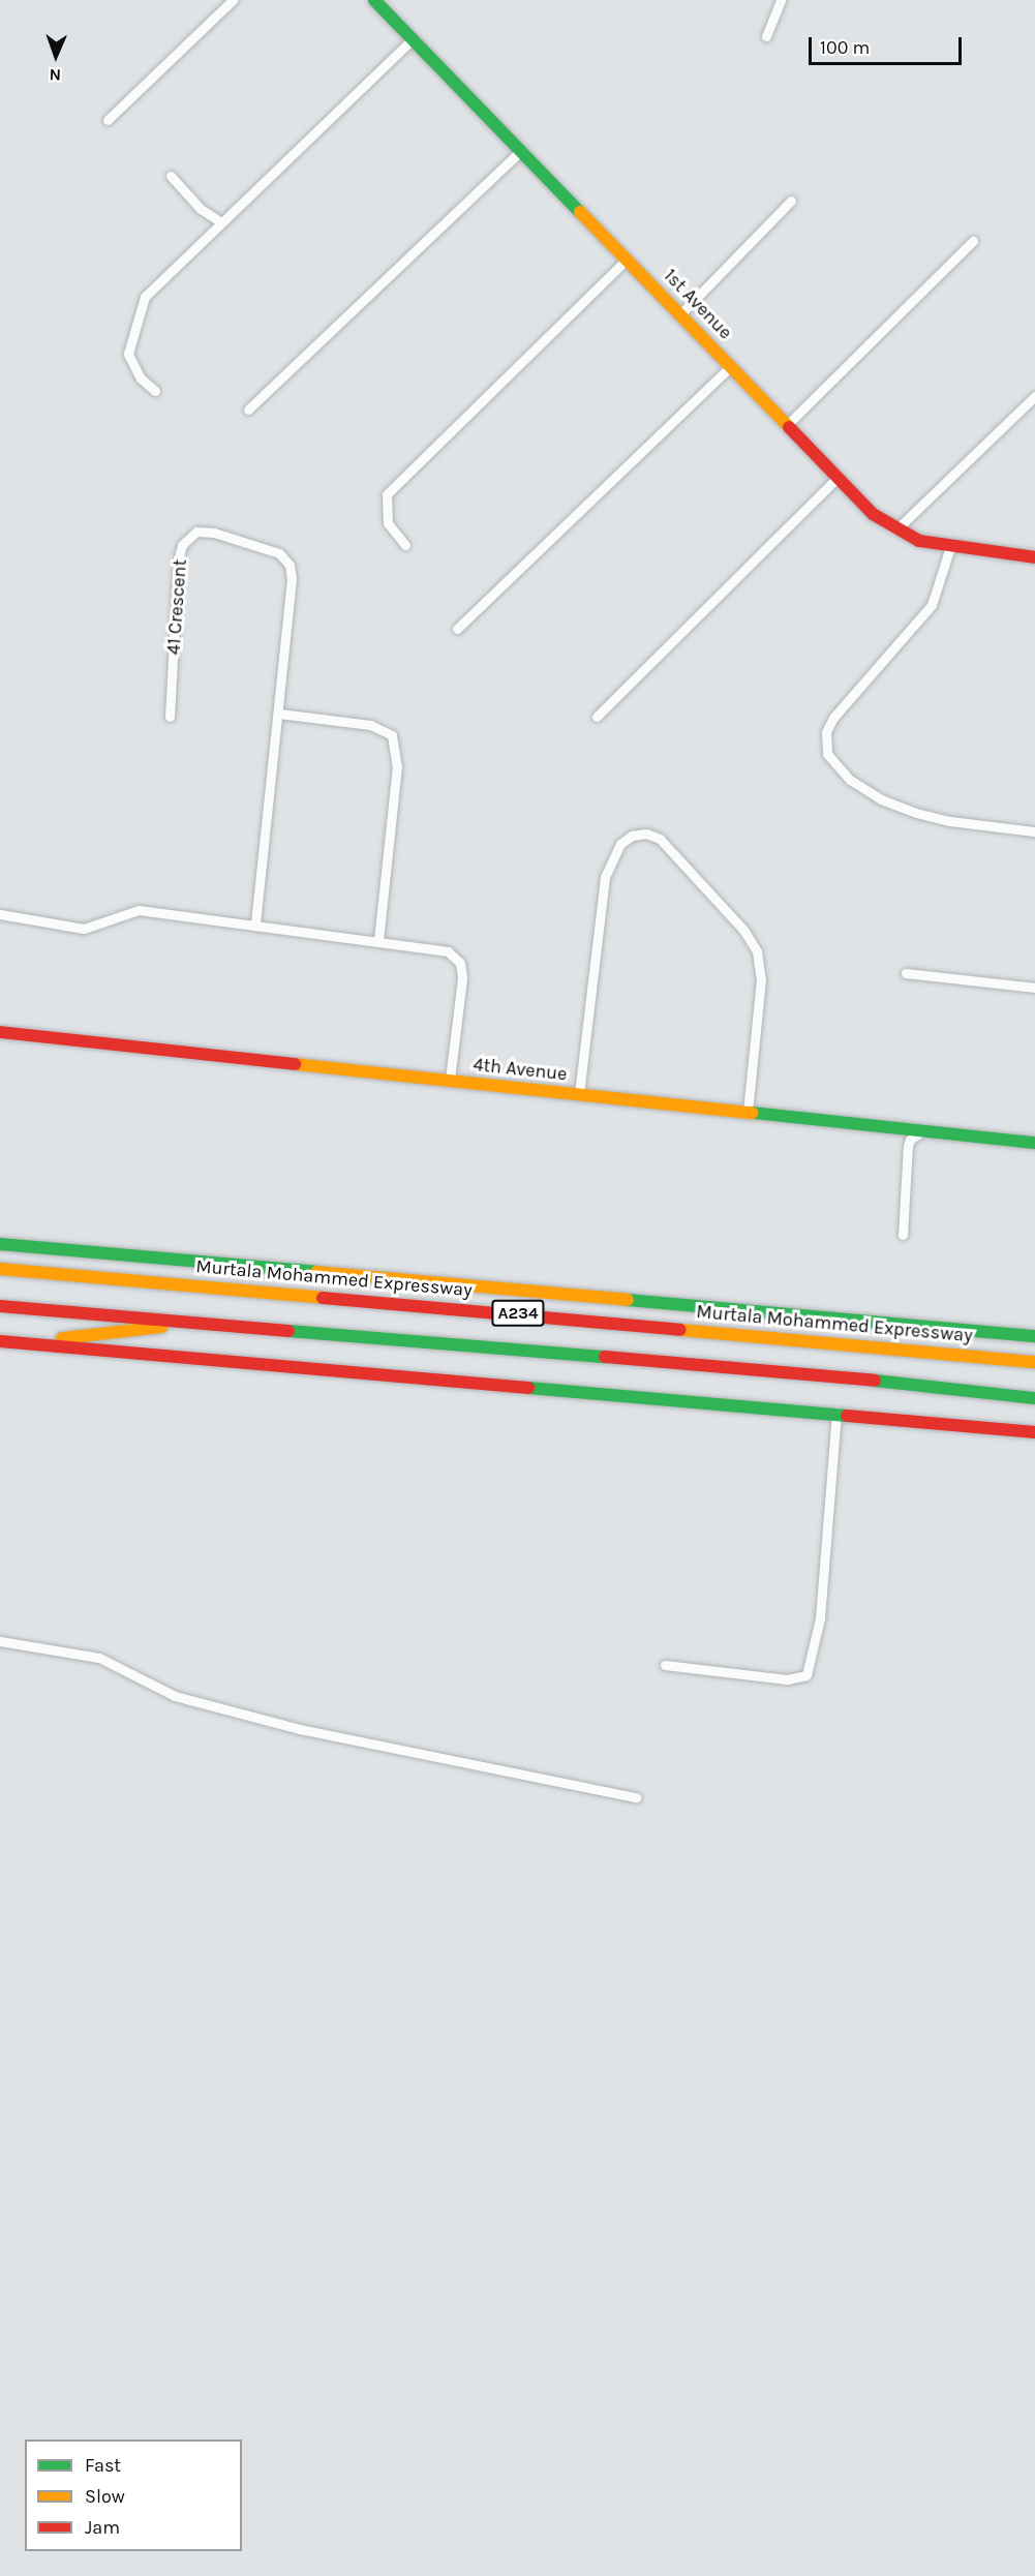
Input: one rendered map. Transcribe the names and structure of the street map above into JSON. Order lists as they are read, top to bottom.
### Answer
{
  "streets": {
    "main road": [
      "1st Avenue",
      "4th Avenue",
      "Murtala Mohammed Expressway",
      "A234"
    ],
    "street": ["41 Crescent"]
  },
  "legend": ["Fast", "Slow", "Jam"],
  "scale_bar": "100 m",
  "north": "bottom"
}
